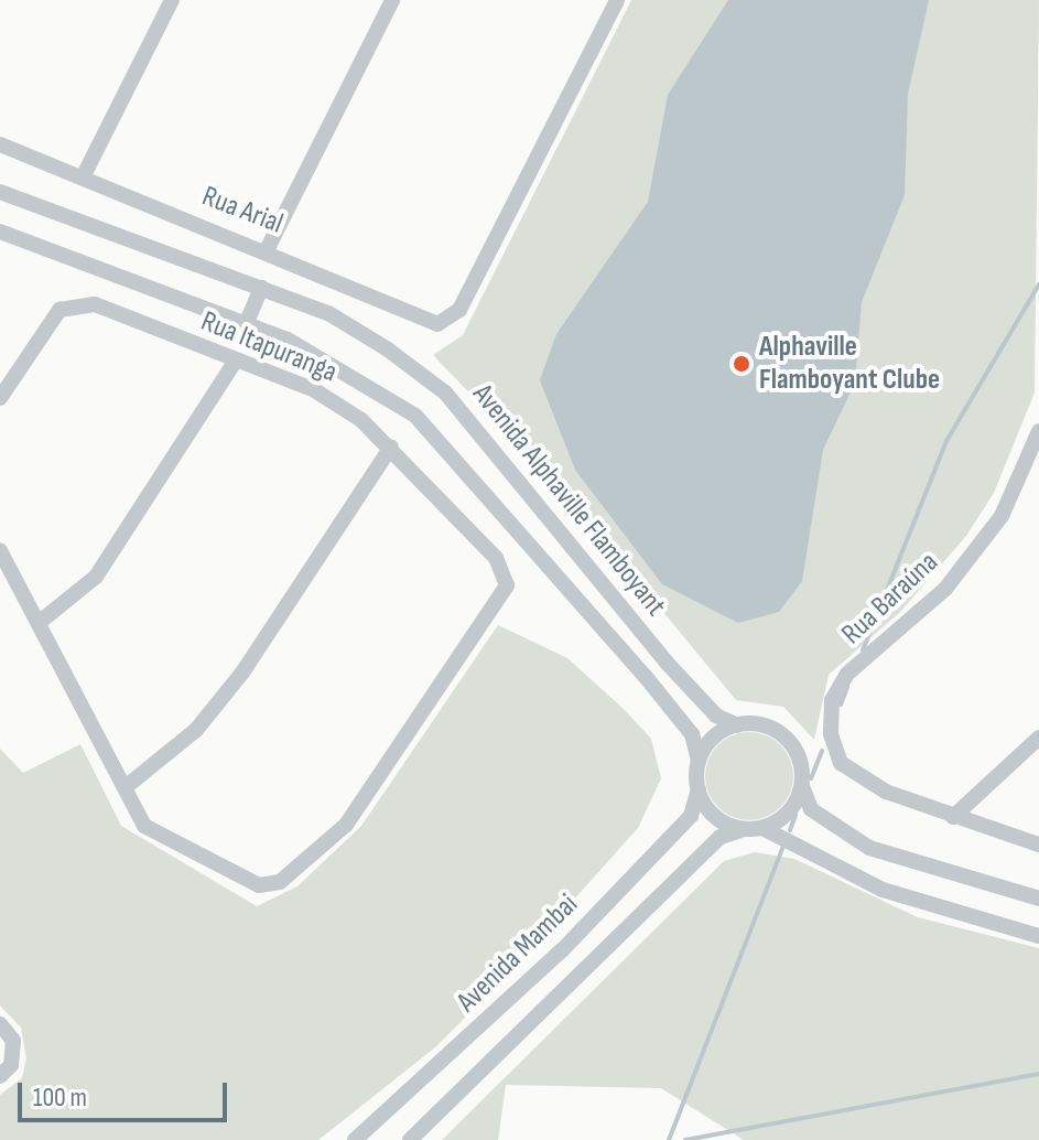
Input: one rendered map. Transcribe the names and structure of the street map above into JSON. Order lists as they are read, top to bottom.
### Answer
{
  "streets": {
    "street": [
      "Rua Arial",
      "Rua Itapuranga",
      "Avenida Alphaville Flamboyant",
      "Rua Baraúna",
      "Avenida Mambai"
    ]
  },
  "crossings": [
    ["Avenida Alphaville Flamboyant", "Avenida Mambai"]
  ],
  "places": ["Alphaville Flamboyant Clube"],
  "scale_bar": "100 m"
}
